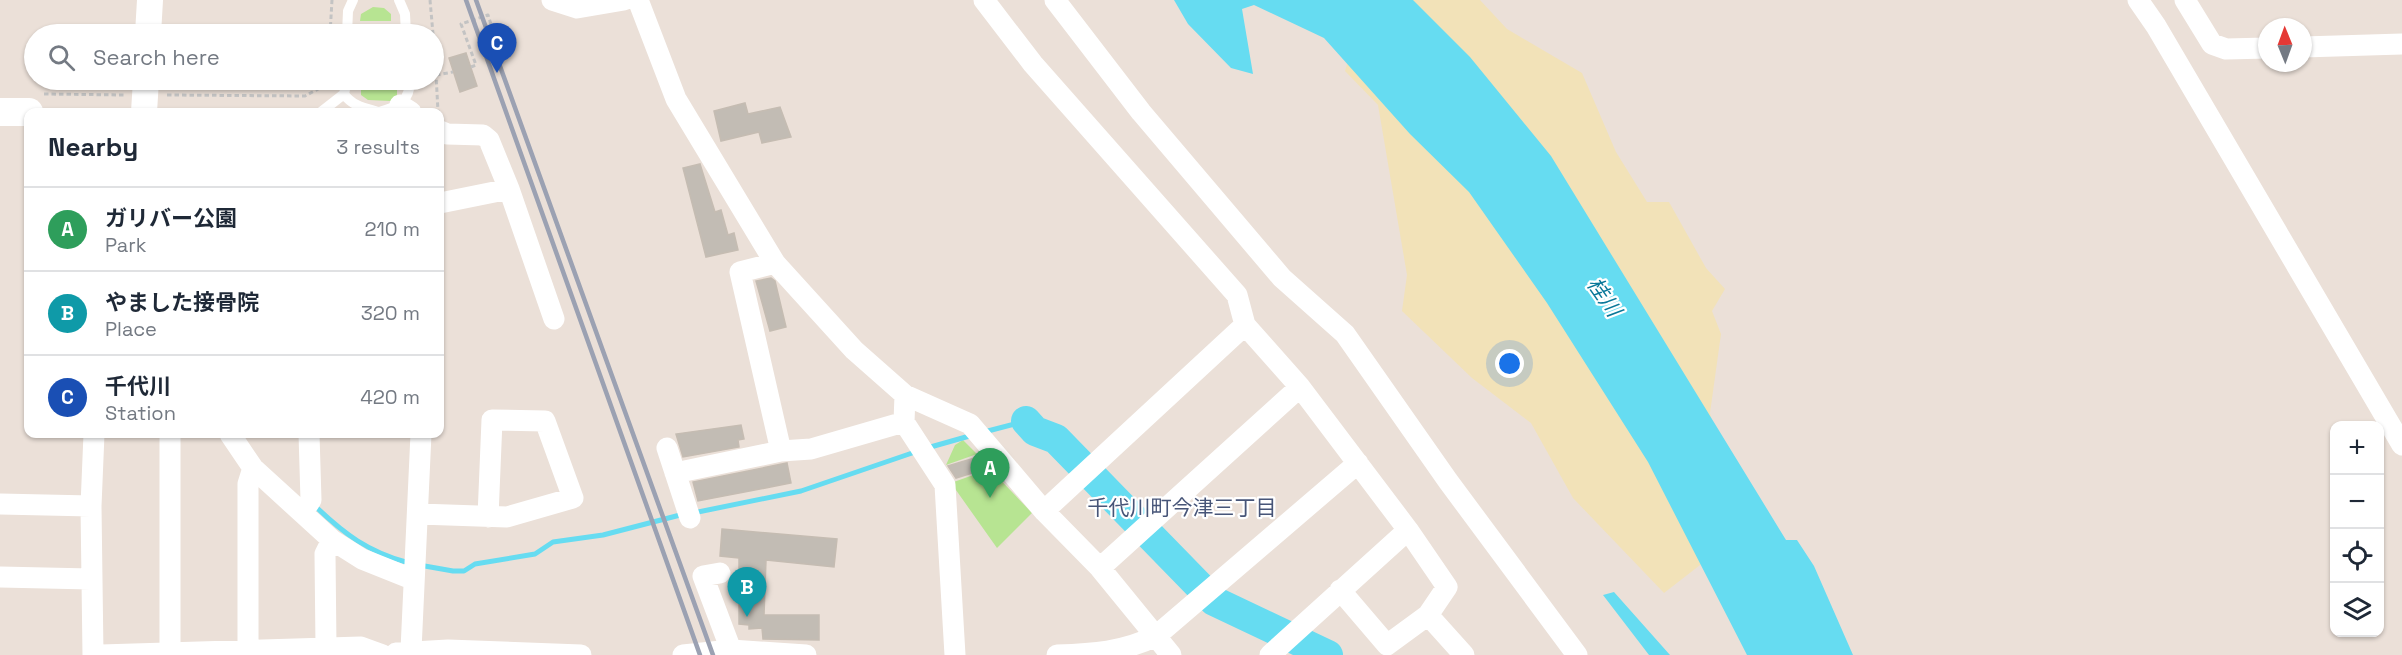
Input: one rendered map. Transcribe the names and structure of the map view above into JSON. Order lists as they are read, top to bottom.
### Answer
{
  "districts": ["千代川町今津三丁目"],
  "water": ["桂川"],
  "north": "top",
  "page": {
    "pins": ["C", "A", "B"],
    "search": "Search here",
    "heading": ["Nearby", "3 results"],
    "list": [
      {
        "mark": "A",
        "name": "ガリバー公園",
        "note": "Park",
        "value": "210 m"
      },
      {
        "mark": "B",
        "name": "やました接骨院",
        "note": "Place",
        "value": "320 m"
      },
      {
        "mark": "C",
        "name": "千代川",
        "note": "Station",
        "value": "420 m"
      }
    ],
    "map_buttons": ["+", "−"]
  }
}
